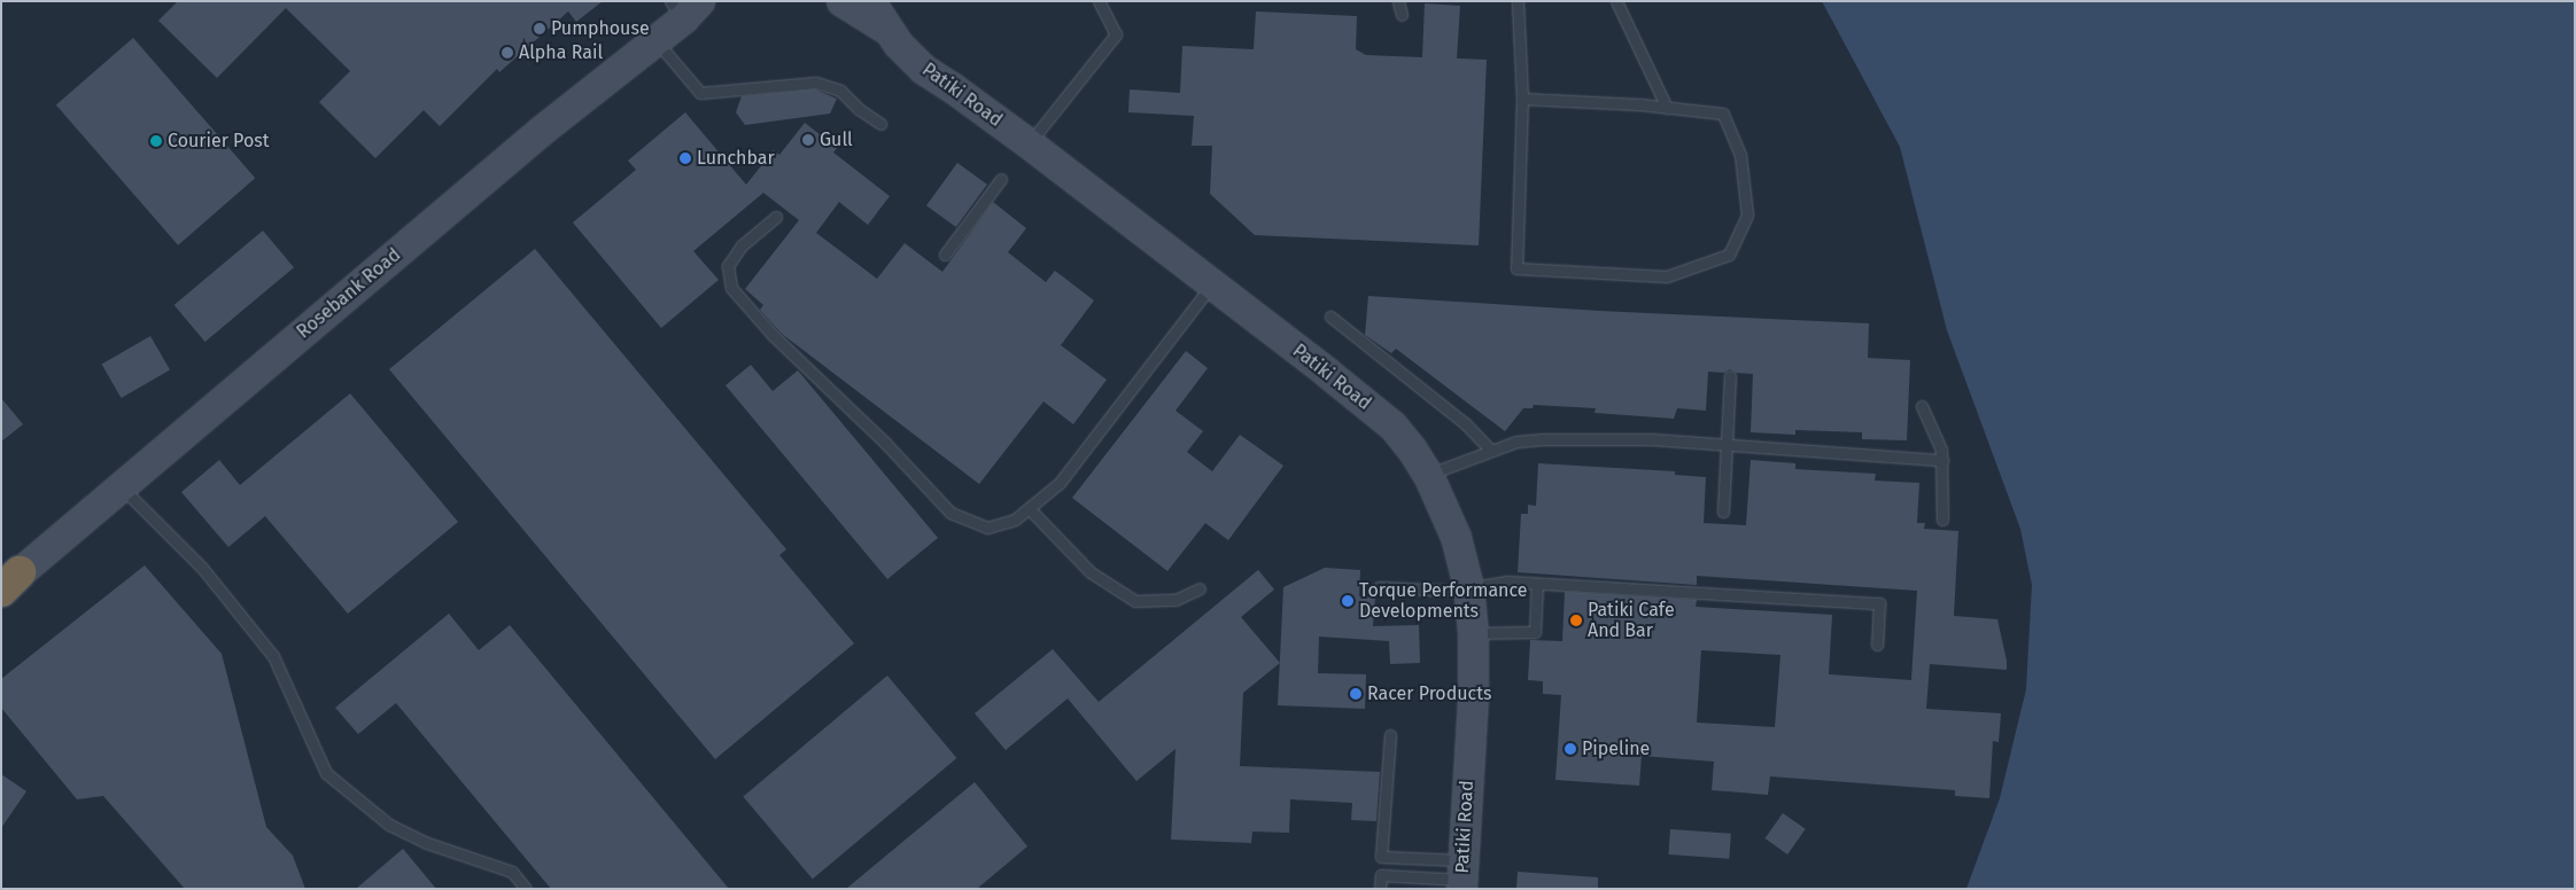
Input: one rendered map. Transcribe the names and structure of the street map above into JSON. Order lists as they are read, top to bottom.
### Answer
{
  "streets": {
    "main road": ["Patiki Road", "Rosebank Road"]
  },
  "places": [
    "Pumphouse",
    "Alpha Rail",
    "Gull",
    "Courier Post",
    "Lunchbar",
    "Torque Performance Developments",
    "Patiki Cafe And Bar",
    "Racer Products",
    "Pipeline"
  ]
}
